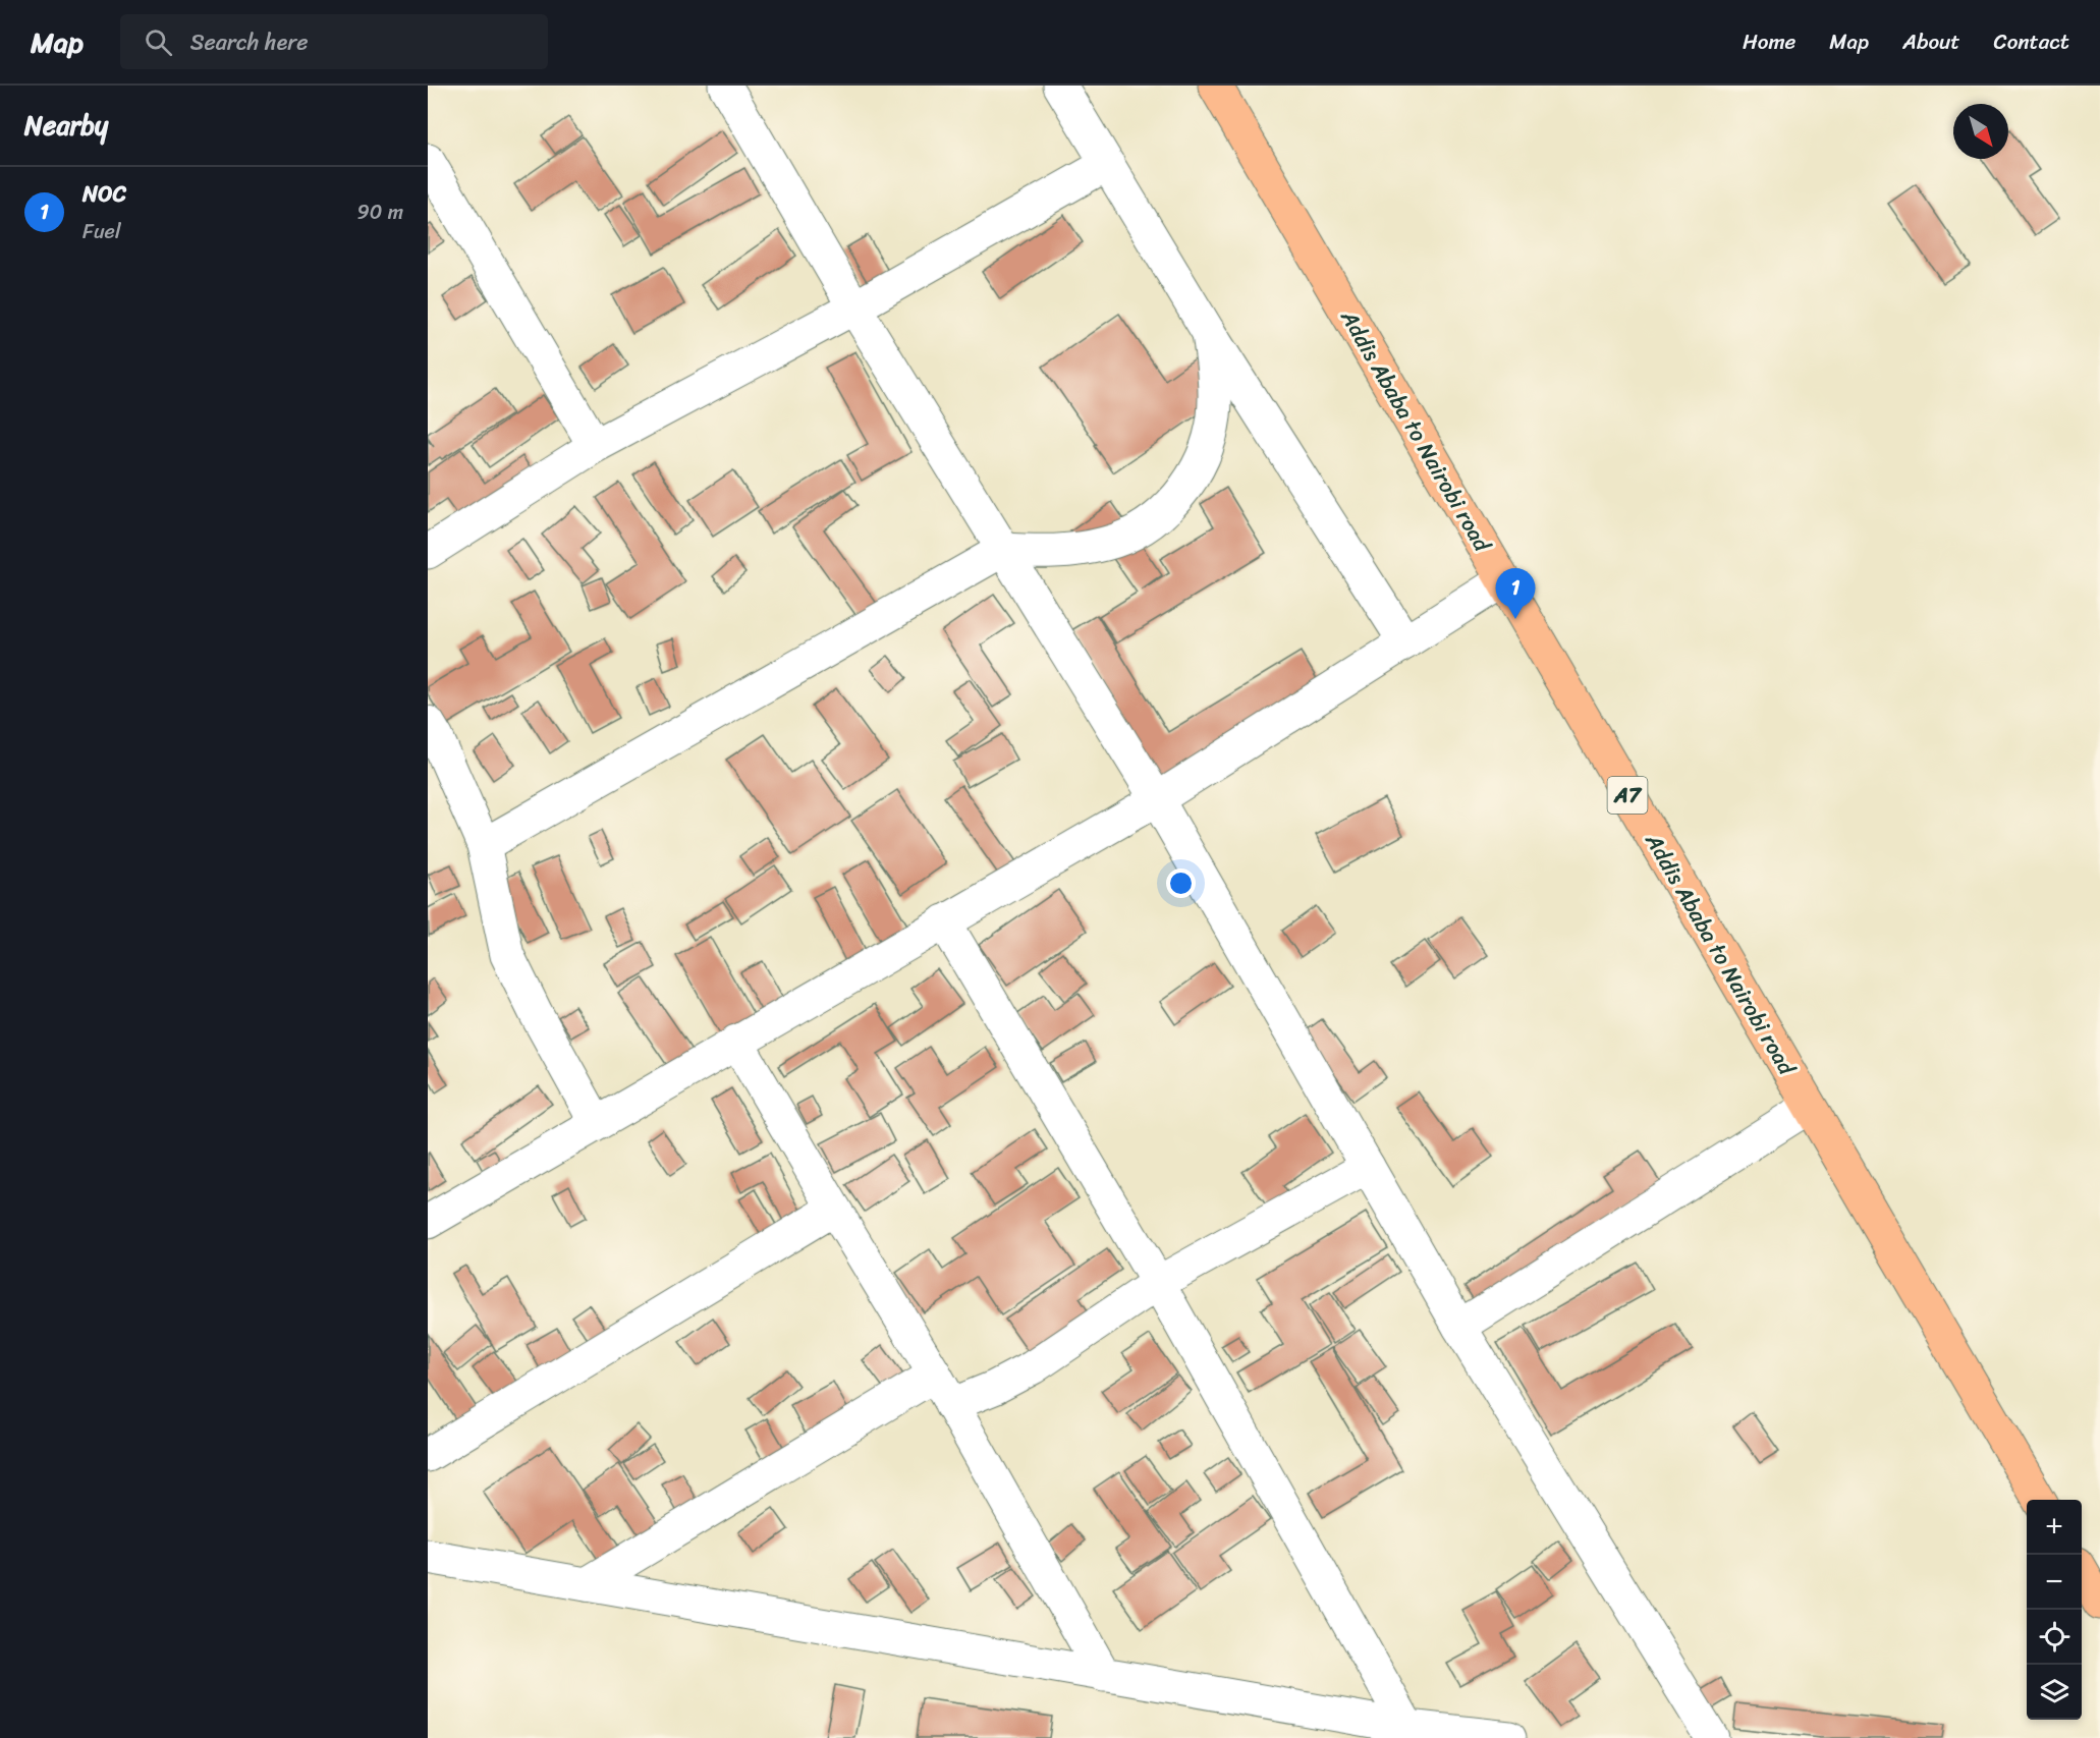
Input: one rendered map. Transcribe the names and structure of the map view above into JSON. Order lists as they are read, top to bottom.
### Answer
{
  "streets": {
    "highway": ["Addis Ababa to Nairobi road", "A7"]
  },
  "north": "bottom right",
  "page": {
    "header": "Map",
    "search": "Search here",
    "nav": [
      "Home",
      "Map",
      "About",
      "Contact"
    ],
    "heading": "Nearby",
    "list": [
      {
        "mark": "1",
        "name": "NOC",
        "note": "Fuel",
        "value": "90 m"
      }
    ],
    "pins": "1",
    "map_buttons": ["+", "−"]
  }
}
